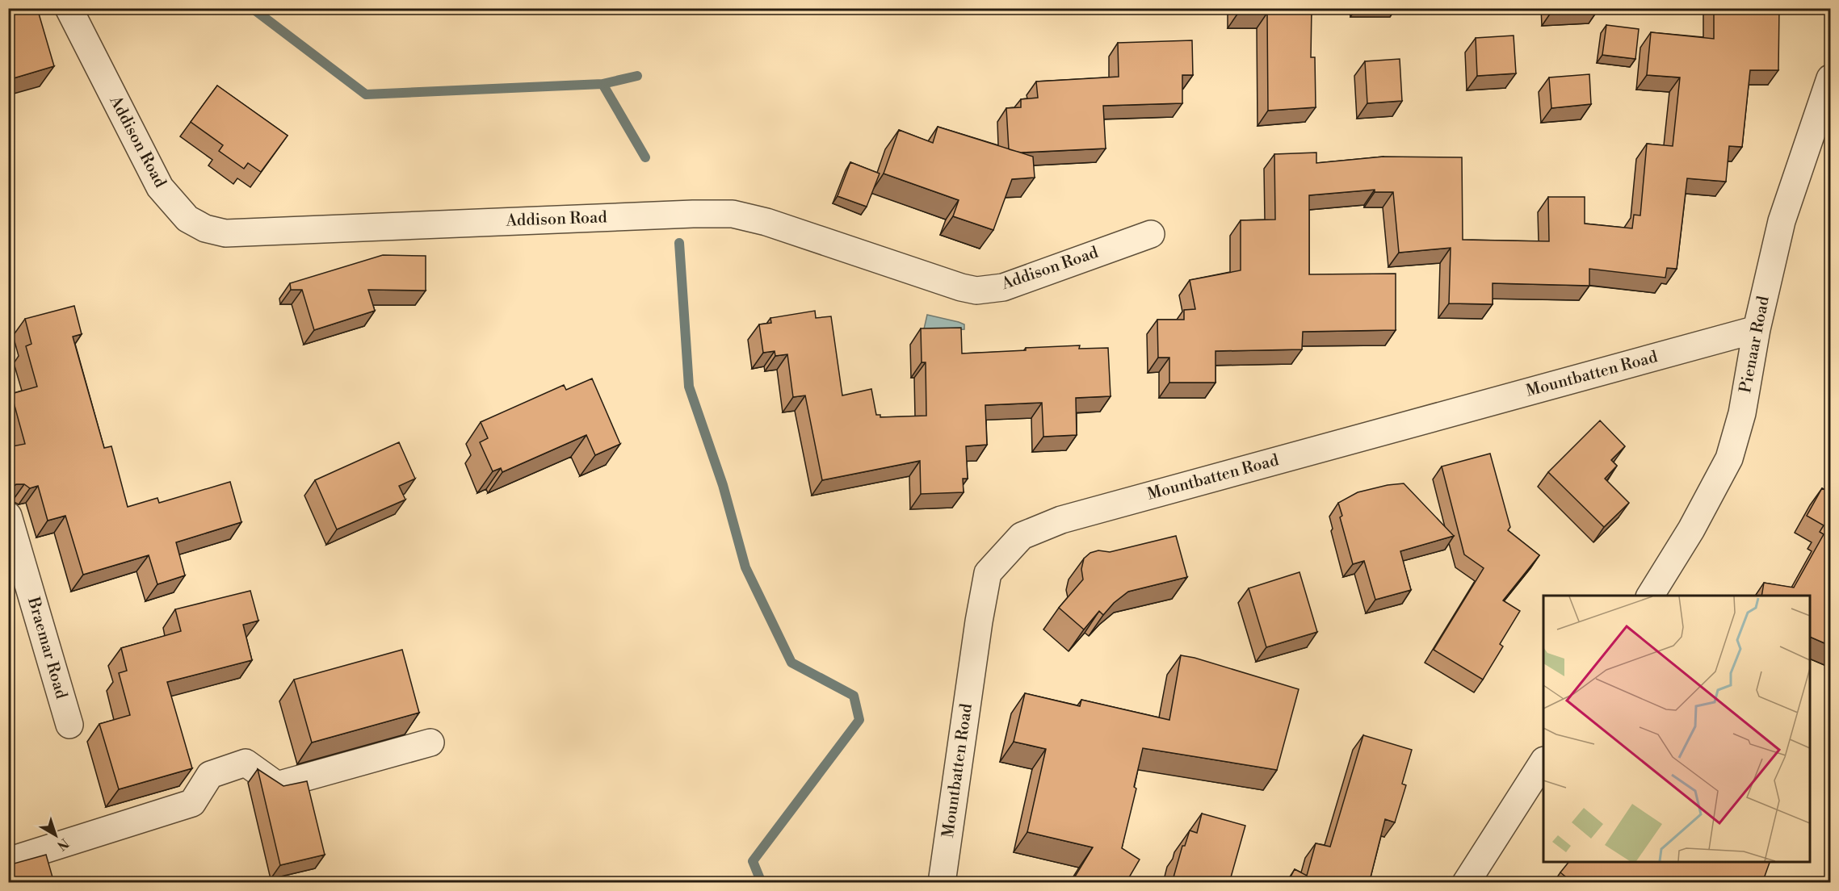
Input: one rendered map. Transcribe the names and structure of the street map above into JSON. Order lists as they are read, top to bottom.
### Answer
{
  "streets": {
    "street": [
      "Addison Road",
      "Pienaar Road",
      "Mountbatten Road",
      "Braemar Road"
    ]
  },
  "crossings": [
    ["Pienaar Road", "Mountbatten Road"]
  ],
  "north": "bottom right"
}
